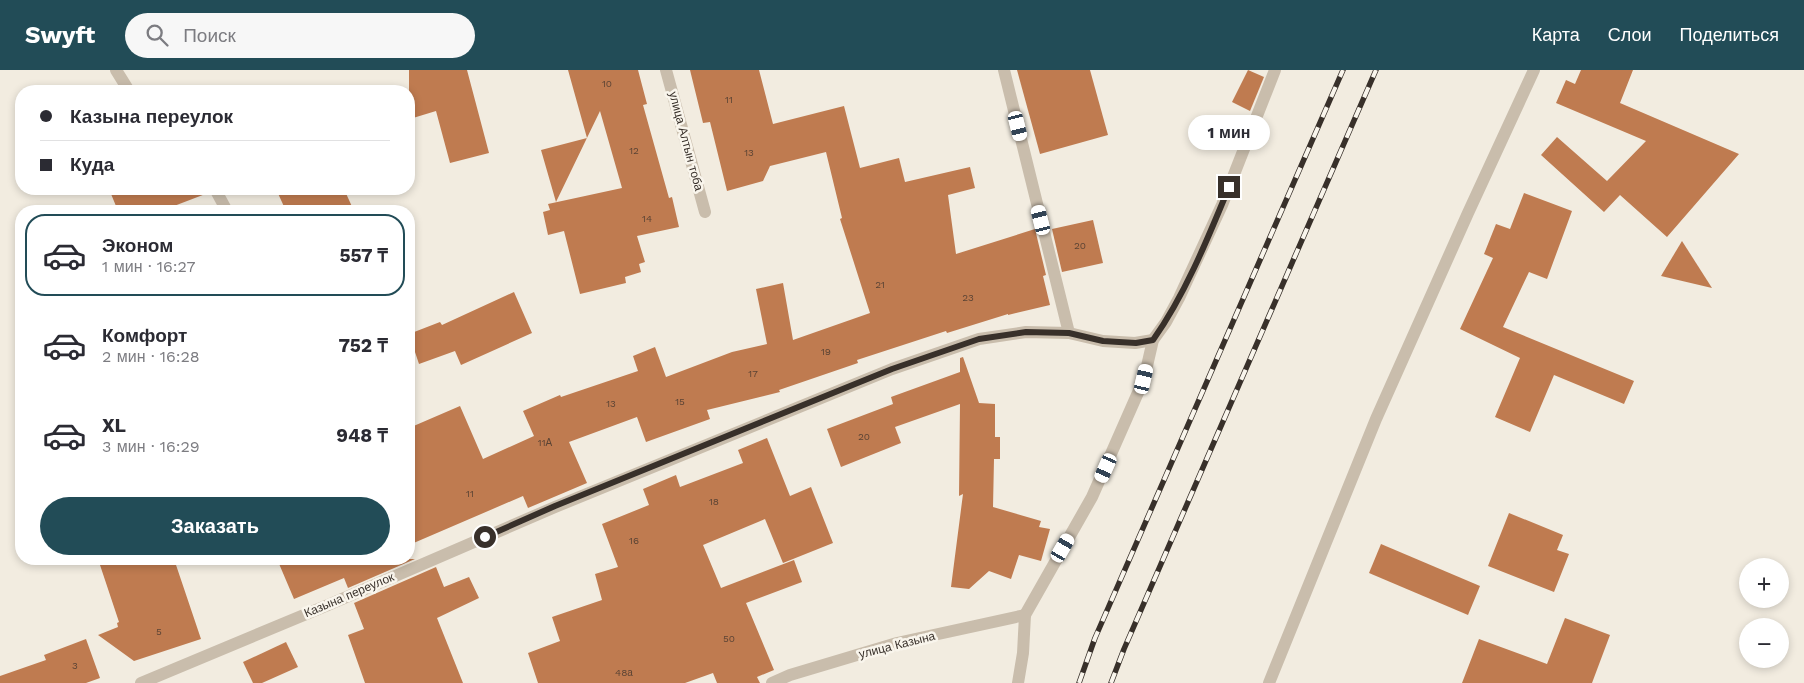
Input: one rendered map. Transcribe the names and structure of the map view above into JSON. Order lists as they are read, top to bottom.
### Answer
{
  "streets": {
    "street": ["улица Алтын тоба", "Казына переулок", "улица Казына"]
  },
  "house_numbers": [
    "10",
    "11",
    "12",
    "13",
    "14",
    "20",
    "21",
    "23",
    "19",
    "17",
    "15",
    "13",
    "20",
    "11А",
    "11",
    "18",
    "16",
    "5",
    "50",
    "3",
    "48а"
  ],
  "page": {
    "header": "Swyft",
    "search": "Поиск",
    "nav": ["Карта", "Слои", "Поделиться"],
    "banner": ["Казына переулок", "Куда"],
    "bubble": "1 мин",
    "list": [
      {
        "name": "Эконом",
        "note": "1 мин · 16:27",
        "value": "557 ₸"
      },
      {
        "name": "Комфорт",
        "note": "2 мин · 16:28",
        "value": "752 ₸"
      },
      {
        "name": "XL",
        "note": "3 мин · 16:29",
        "value": "948 ₸"
      }
    ],
    "buttons": "Заказать",
    "map_buttons": ["+", "−"]
  }
}
